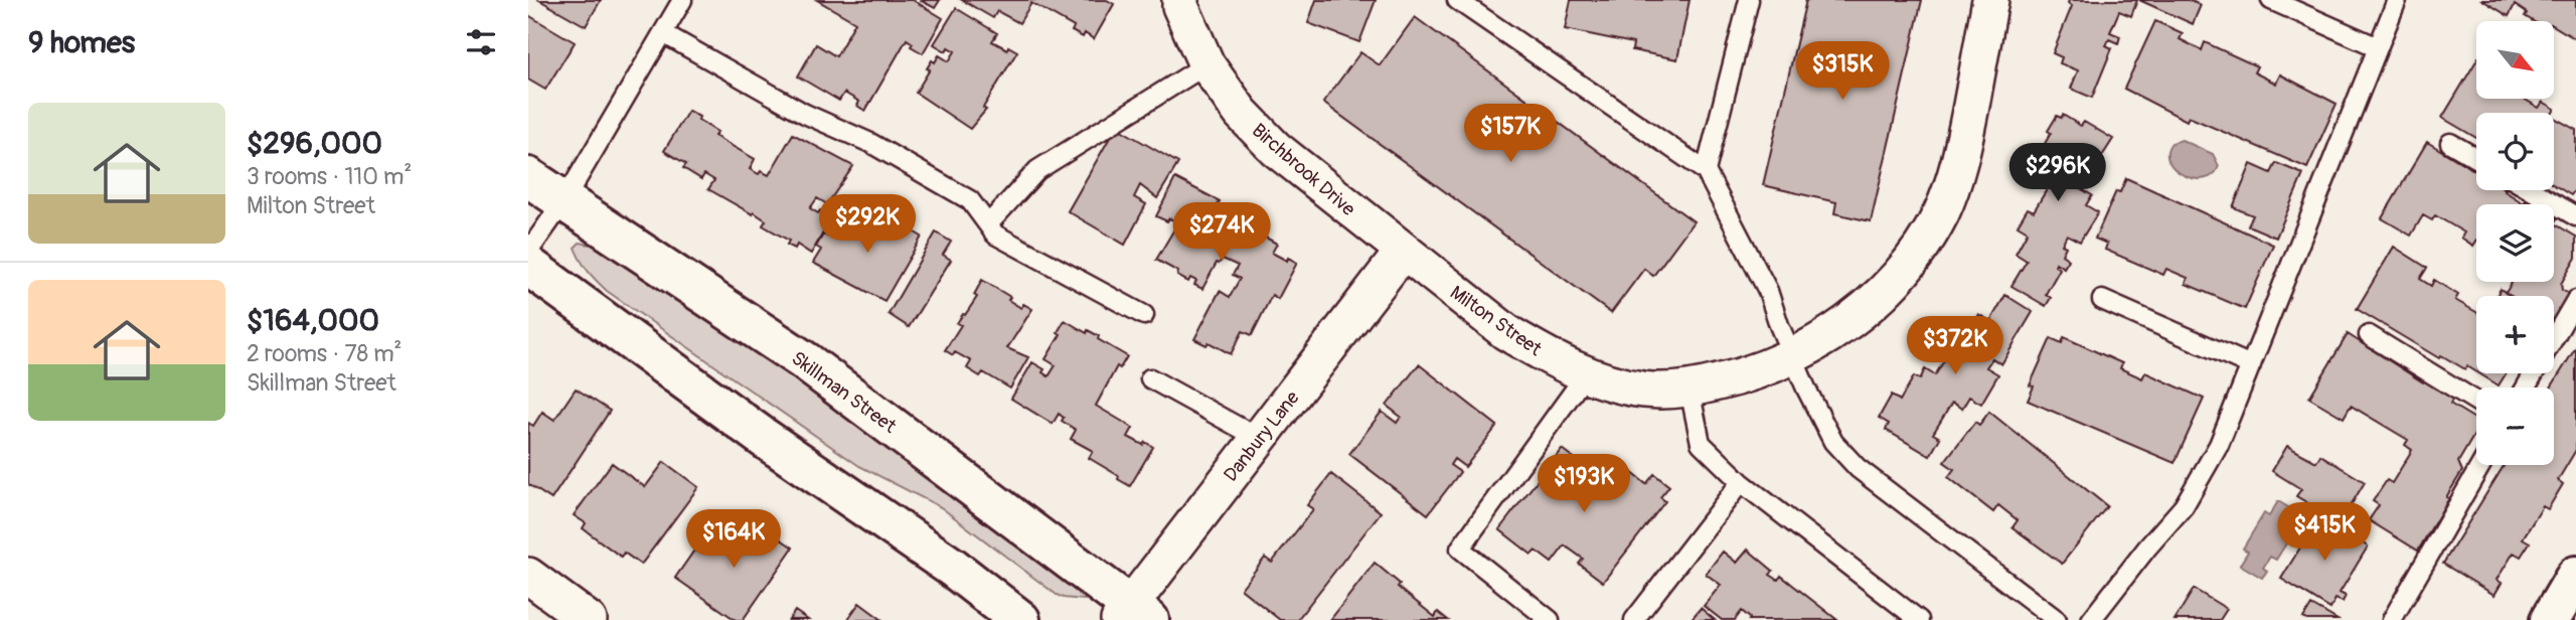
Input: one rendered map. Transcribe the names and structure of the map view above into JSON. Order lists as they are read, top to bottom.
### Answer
{
  "streets": {
    "main road": ["Skillman Street"],
    "street": ["Birchbrook Drive", "Milton Street", "Danbury Lane"]
  },
  "crossings": [
    ["Birchbrook Drive", "Milton Street"],
    ["Birchbrook Drive", "Danbury Lane"],
    ["Milton Street", "Danbury Lane"],
    ["Skillman Street", "Danbury Lane"]
  ],
  "north": "bottom right",
  "page": {
    "heading": "9 homes",
    "map_buttons": ["+", "−"],
    "price": [
      "$315K",
      "$157K",
      "$296K",
      "$292K",
      "$274K",
      "$372K",
      "$193K",
      "$415K",
      "$164K"
    ],
    "list": [
      {
        "name": "$296,000",
        "note": "3 rooms · 110 m² · Milton Street"
      },
      {
        "name": "$164,000",
        "note": "2 rooms · 78 m² · Skillman Street"
      }
    ]
  }
}
